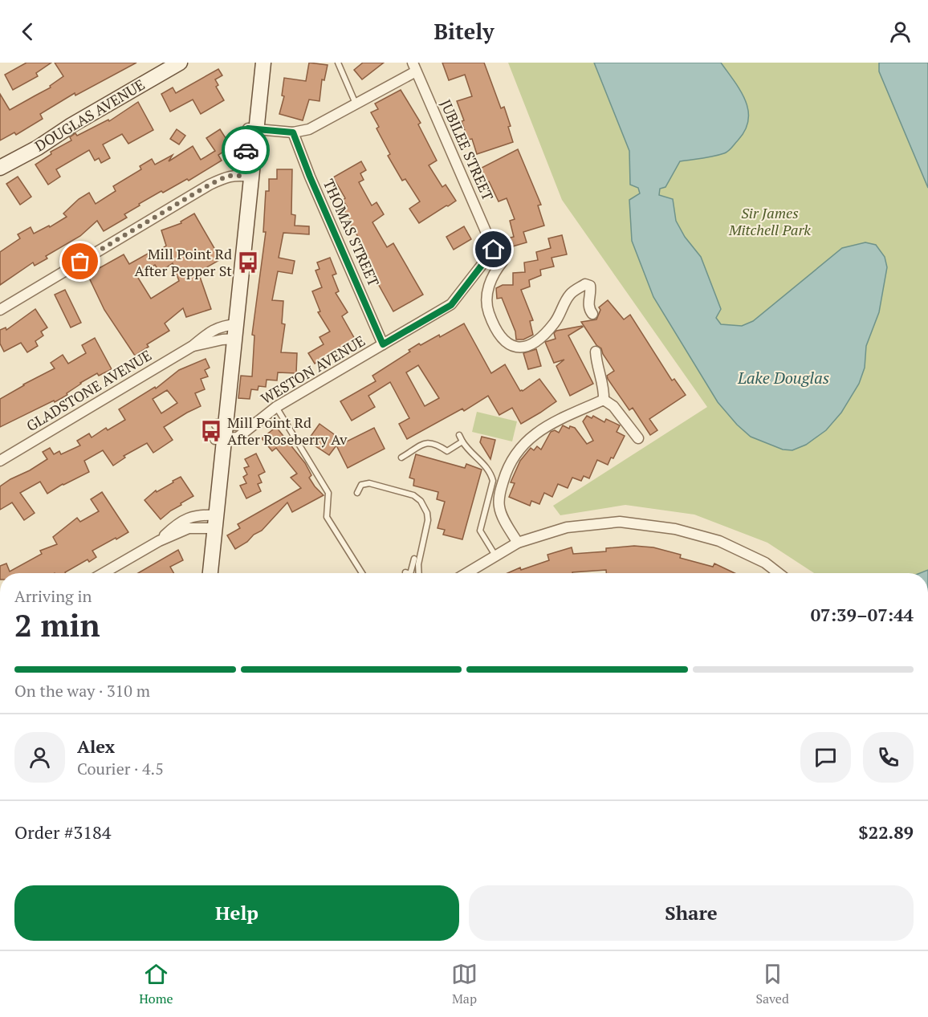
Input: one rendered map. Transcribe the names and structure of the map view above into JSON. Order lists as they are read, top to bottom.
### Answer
{
  "streets": {
    "main road": ["DOUGLAS AVENUE"],
    "street": [
      "JUBILEE STREET",
      "THOMAS STREET",
      "WESTON AVENUE",
      "GLADSTONE AVENUE"
    ]
  },
  "crossings": [
    ["JUBILEE STREET", "WESTON AVENUE"],
    ["THOMAS STREET", "WESTON AVENUE"]
  ],
  "water": ["Lake Douglas"],
  "parks": ["Sir James Mitchell Park"],
  "places": {
    "bus stop": ["Mill Point Rd After Pepper St", "Mill Point Rd After Roseberry Av"]
  },
  "page": {
    "header": "Bitely",
    "heading": ["2 min", "Arriving in", "07:39–07:44"],
    "panel": [
      "Alex",
      "Courier · 4.5",
      "Order #3184",
      "$22.89"
    ],
    "bar": "On the way · 310 m",
    "buttons": ["Help", "Share"],
    "tabs": ["Home", "Map", "Saved"]
  }
}
